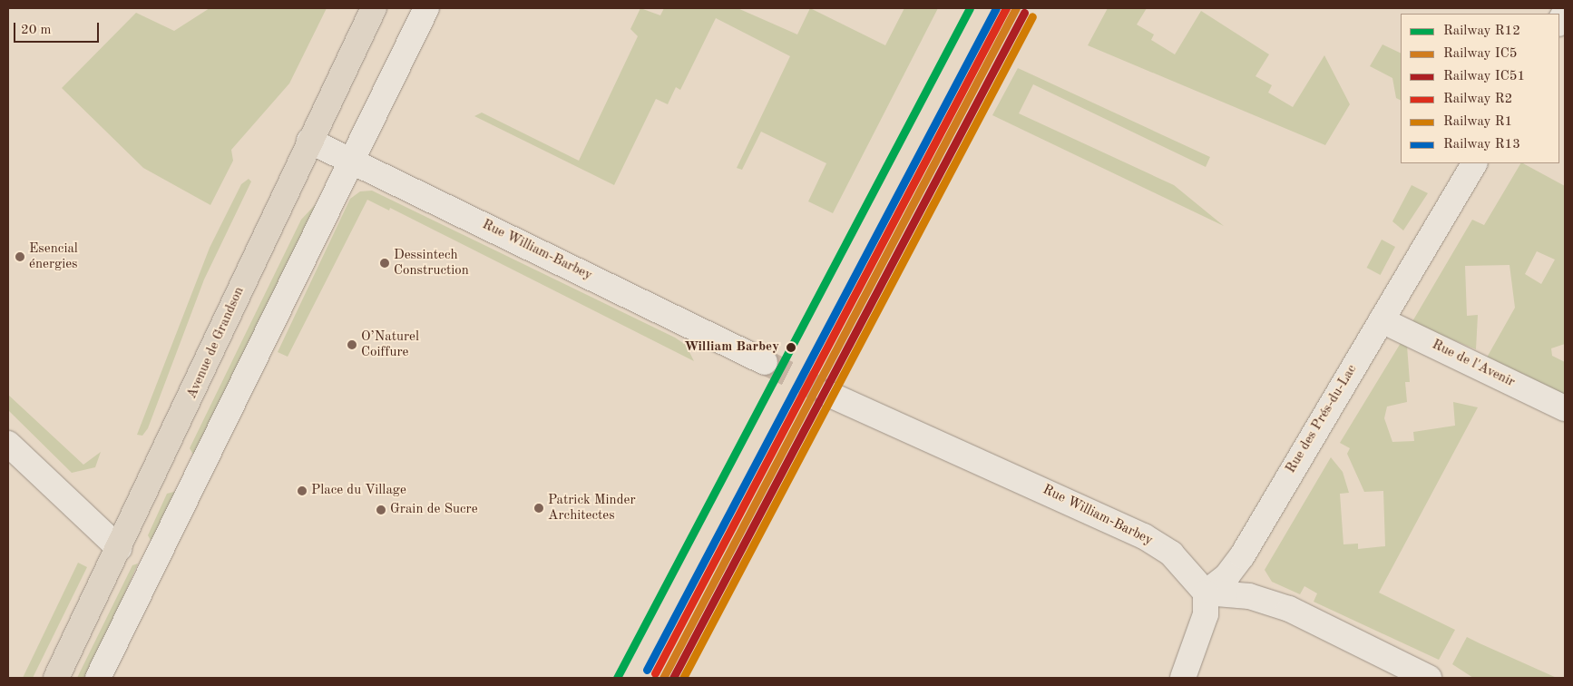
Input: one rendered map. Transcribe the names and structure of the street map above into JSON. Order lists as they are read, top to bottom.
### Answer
{
  "streets": {
    "main road": ["Avenue de Grandson"],
    "street": ["Rue William-Barbey", "Rue de l'Avenir", "Rue des Prés-du-Lac"]
  },
  "crossings": [
    ["Rue William-Barbey", "Avenue de Grandson"],
    ["Rue William-Barbey", "Rue des Prés-du-Lac"],
    ["Rue de l'Avenir", "Rue des Prés-du-Lac"]
  ],
  "places": [
    "Esencial énergies",
    "Dessintech Construction",
    "O’Naturel Coiffure",
    "William Barbey",
    "Place du Village",
    "Patrick Minder Architectes",
    "Grain de Sucre"
  ],
  "lines": [
    "rail line R12",
    "rail line IC5",
    "rail line R2",
    "rail line R13",
    "rail line IC51",
    "rail line R1"
  ],
  "legend": [
    "Railway R12",
    "Railway IC5",
    "Railway IC51",
    "Railway R2",
    "Railway R1",
    "Railway R13"
  ],
  "scale_bar": "20 m"
}
